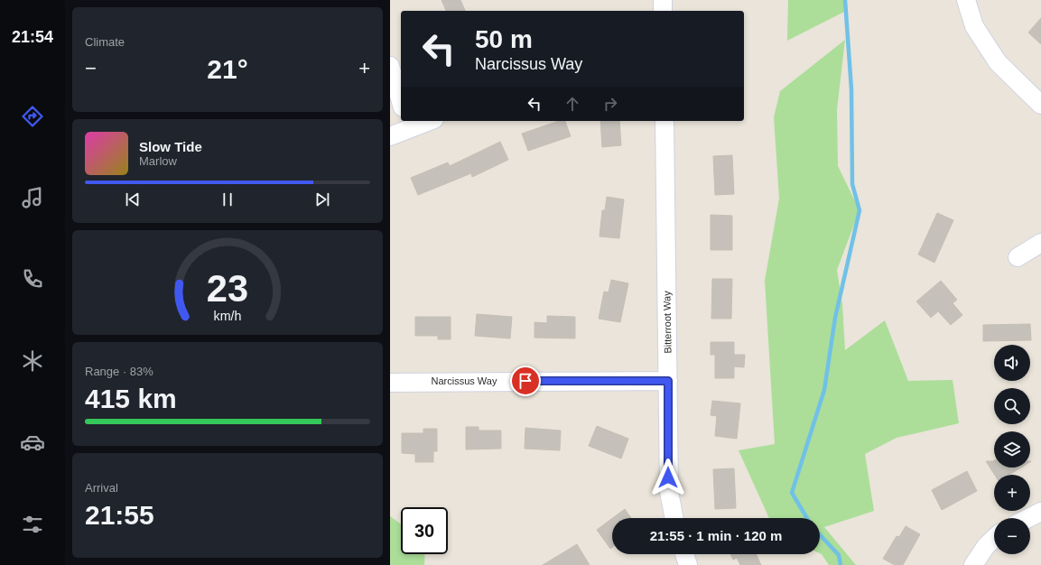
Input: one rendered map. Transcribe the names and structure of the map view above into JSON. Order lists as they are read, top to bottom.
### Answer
{
  "streets": {
    "street": ["Bitterroot Way", "Narcissus Way"]
  },
  "crossings": [
    ["Bitterroot Way", "Narcissus Way"]
  ],
  "page": {
    "tabs": "21:54",
    "tile": [
      "Climate",
      ["Range · 83%", "415 km"],
      ["Arrival", "21:55"]
    ],
    "turn": ["50 m", "Narcissus Way"],
    "heat": ["−", "21°", "+"],
    "song": ["Slow Tide", "Marlow"],
    "map_buttons": ["+", "−"],
    "limit": "30",
    "trip": "21:55 · 1 min · 120 m",
    "gauge": ["23", "km/h"]
  }
}
